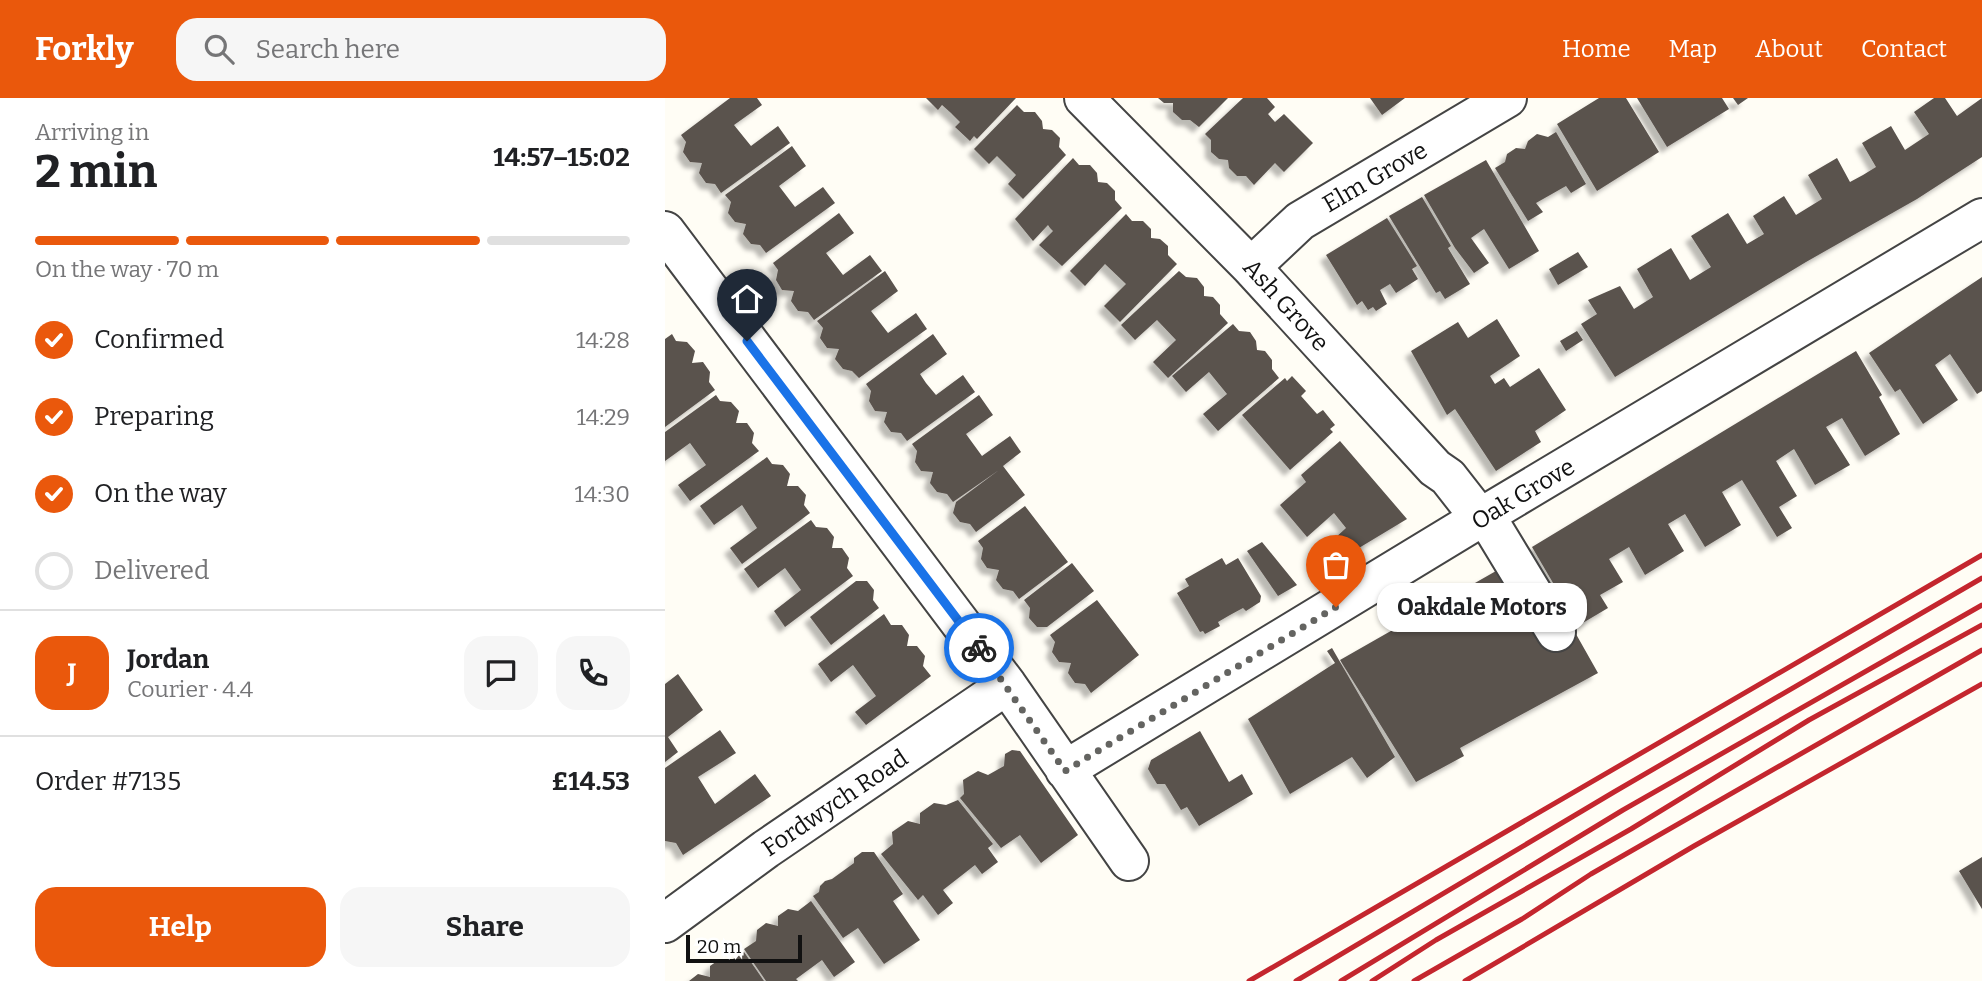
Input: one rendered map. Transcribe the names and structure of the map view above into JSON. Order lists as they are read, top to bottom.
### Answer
{
  "streets": {
    "street": [
      "Elm Grove",
      "Ash Grove",
      "Oak Grove",
      "Fordwych Road"
    ]
  },
  "crossings": [
    ["Elm Grove", "Ash Grove"],
    ["Ash Grove", "Oak Grove"]
  ],
  "places": ["Oakdale Motors"],
  "scale_bar": "20 m",
  "page": {
    "header": "Forkly",
    "search": "Search here",
    "nav": [
      "Home",
      "Map",
      "About",
      "Contact"
    ],
    "heading": ["2 min", "Arriving in", "14:57–15:02"],
    "panel": [
      "Jordan",
      "Courier · 4.4",
      "Order #7135",
      "£14.53"
    ],
    "bar": "On the way · 70 m",
    "list": [
      ["Confirmed", "14:28"],
      ["Preparing", "14:29"],
      ["On the way", "14:30"],
      "Delivered"
    ],
    "bubble": "Oakdale Motors",
    "round": "J",
    "buttons": ["Help", "Share"],
    "scale": "20 m"
  }
}
